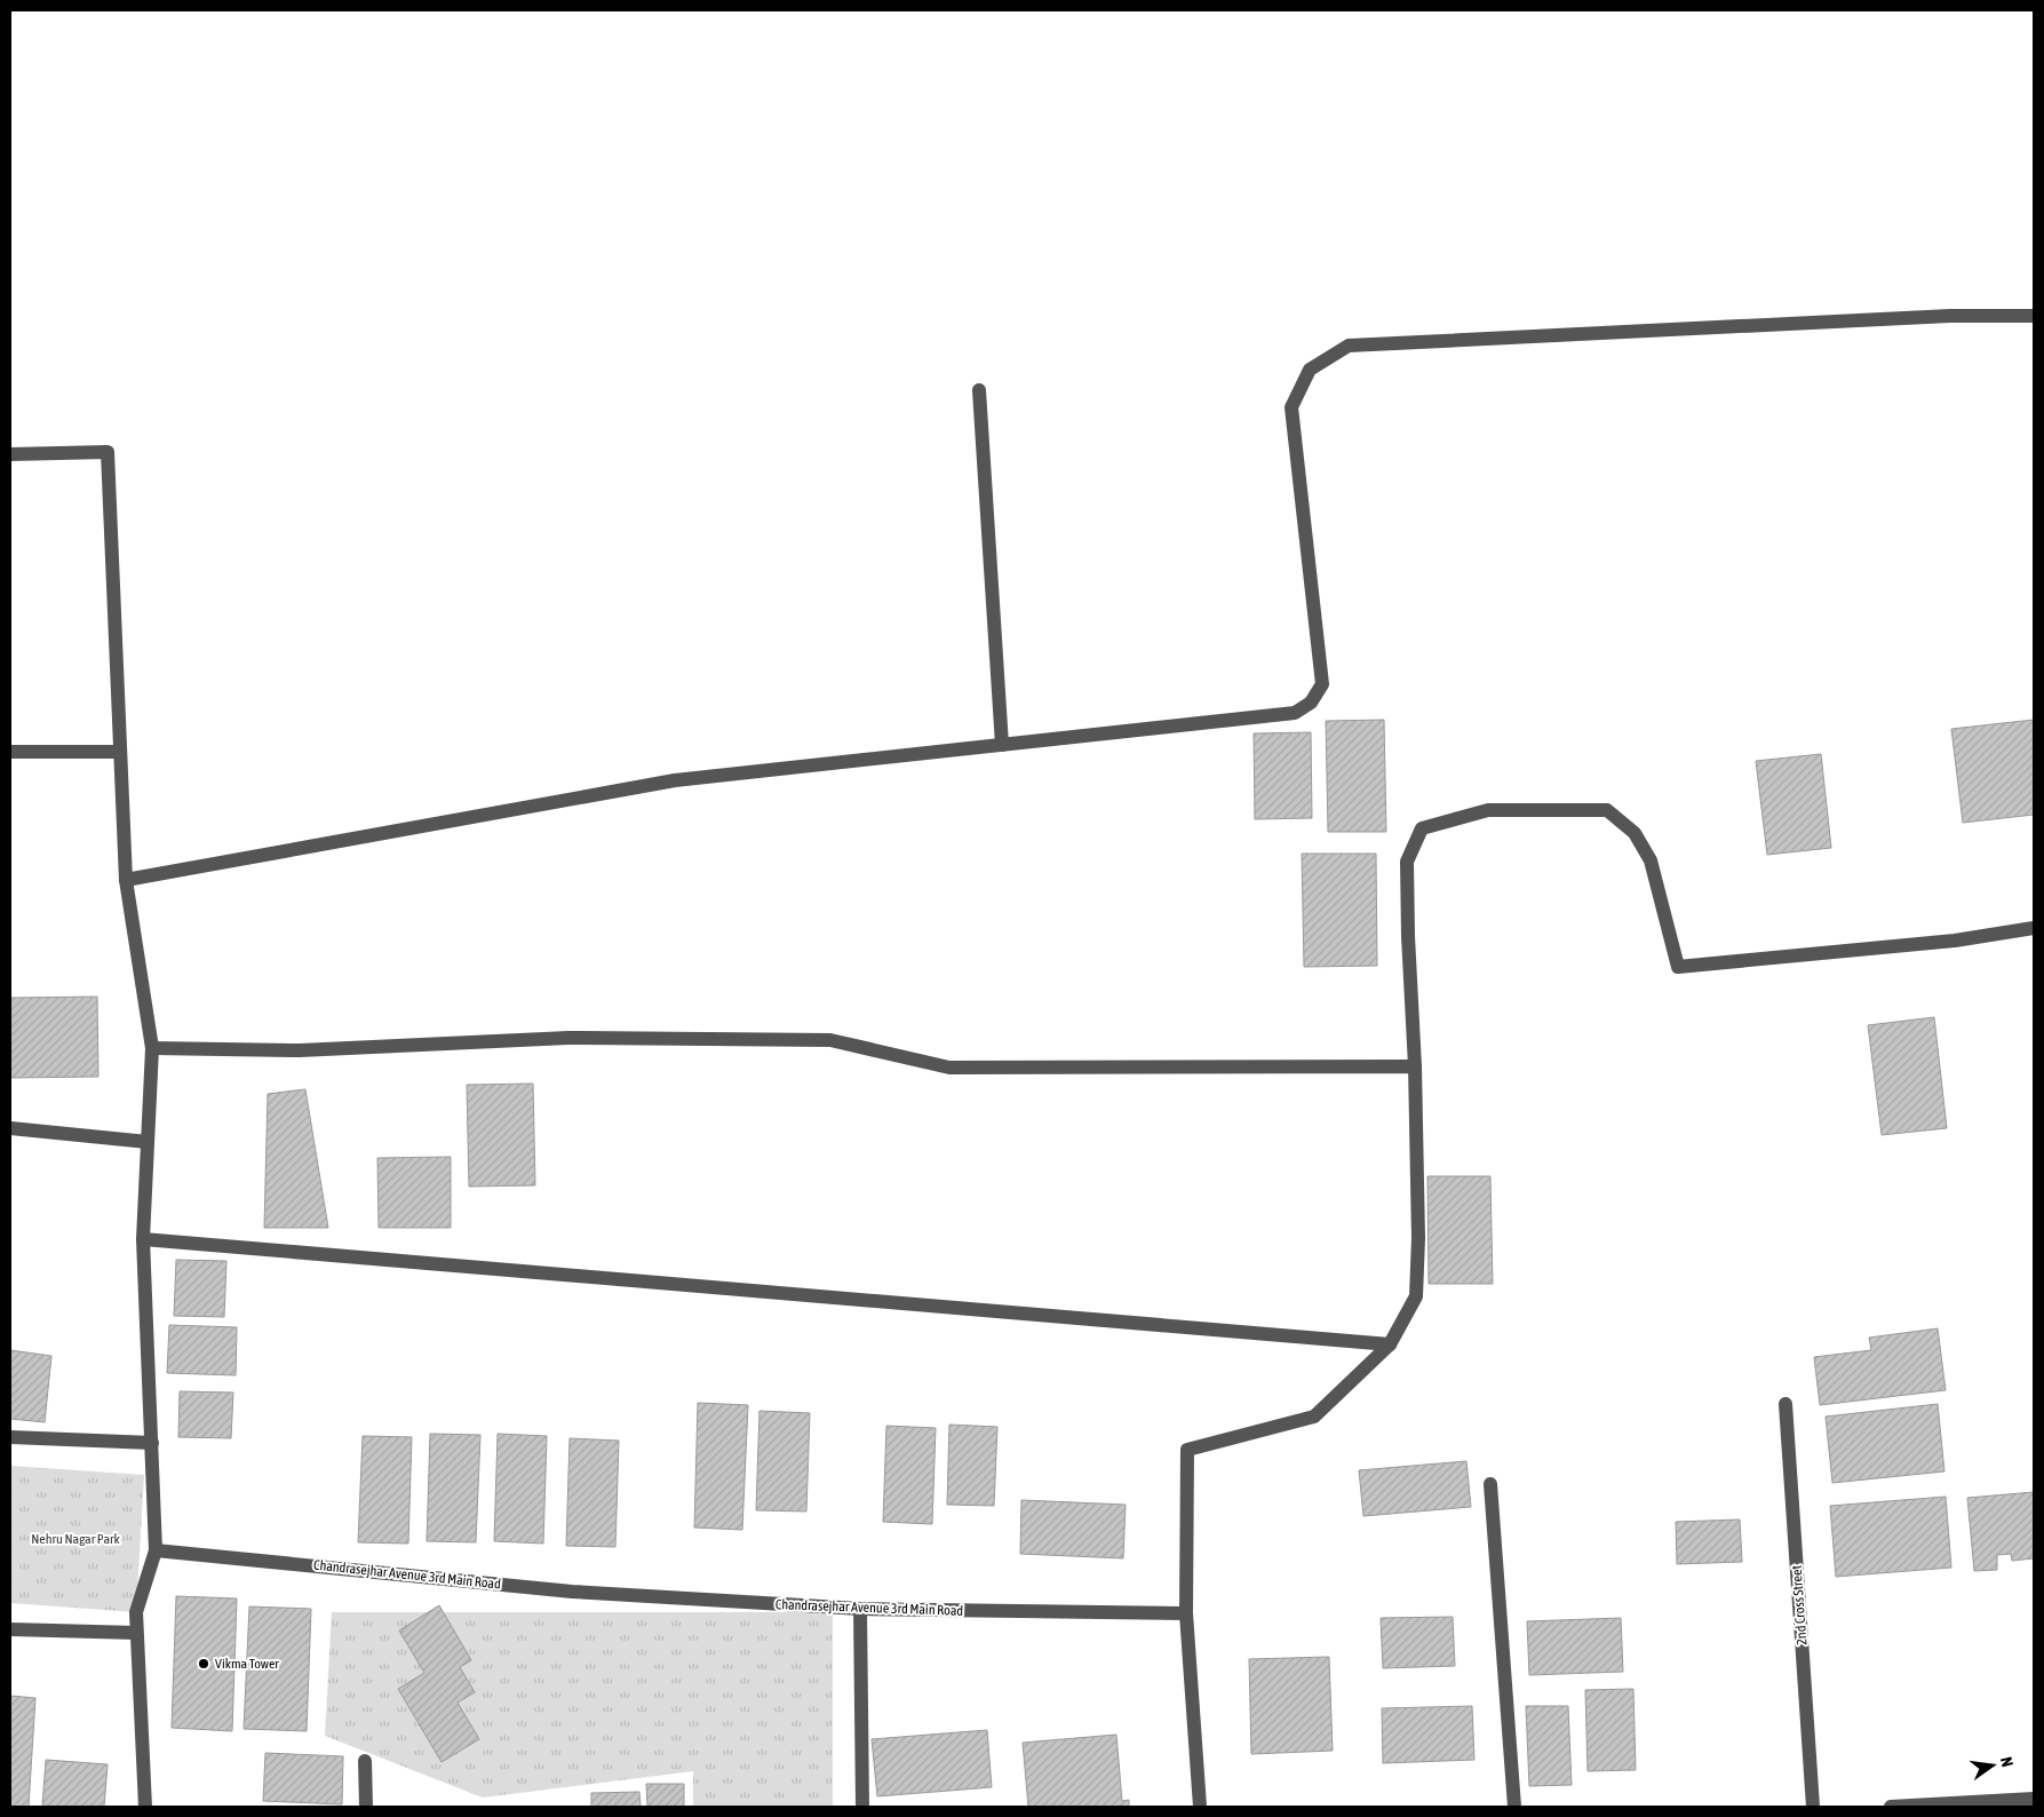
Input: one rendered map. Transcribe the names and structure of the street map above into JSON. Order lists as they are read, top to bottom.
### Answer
{
  "streets": {
    "street": ["Chandrasejhar Avenue 3rd Main Road", "2nd Cross Street"]
  },
  "parks": ["Nehru Nagar Park"],
  "places": ["Vikma Tower"],
  "north": "right"
}
